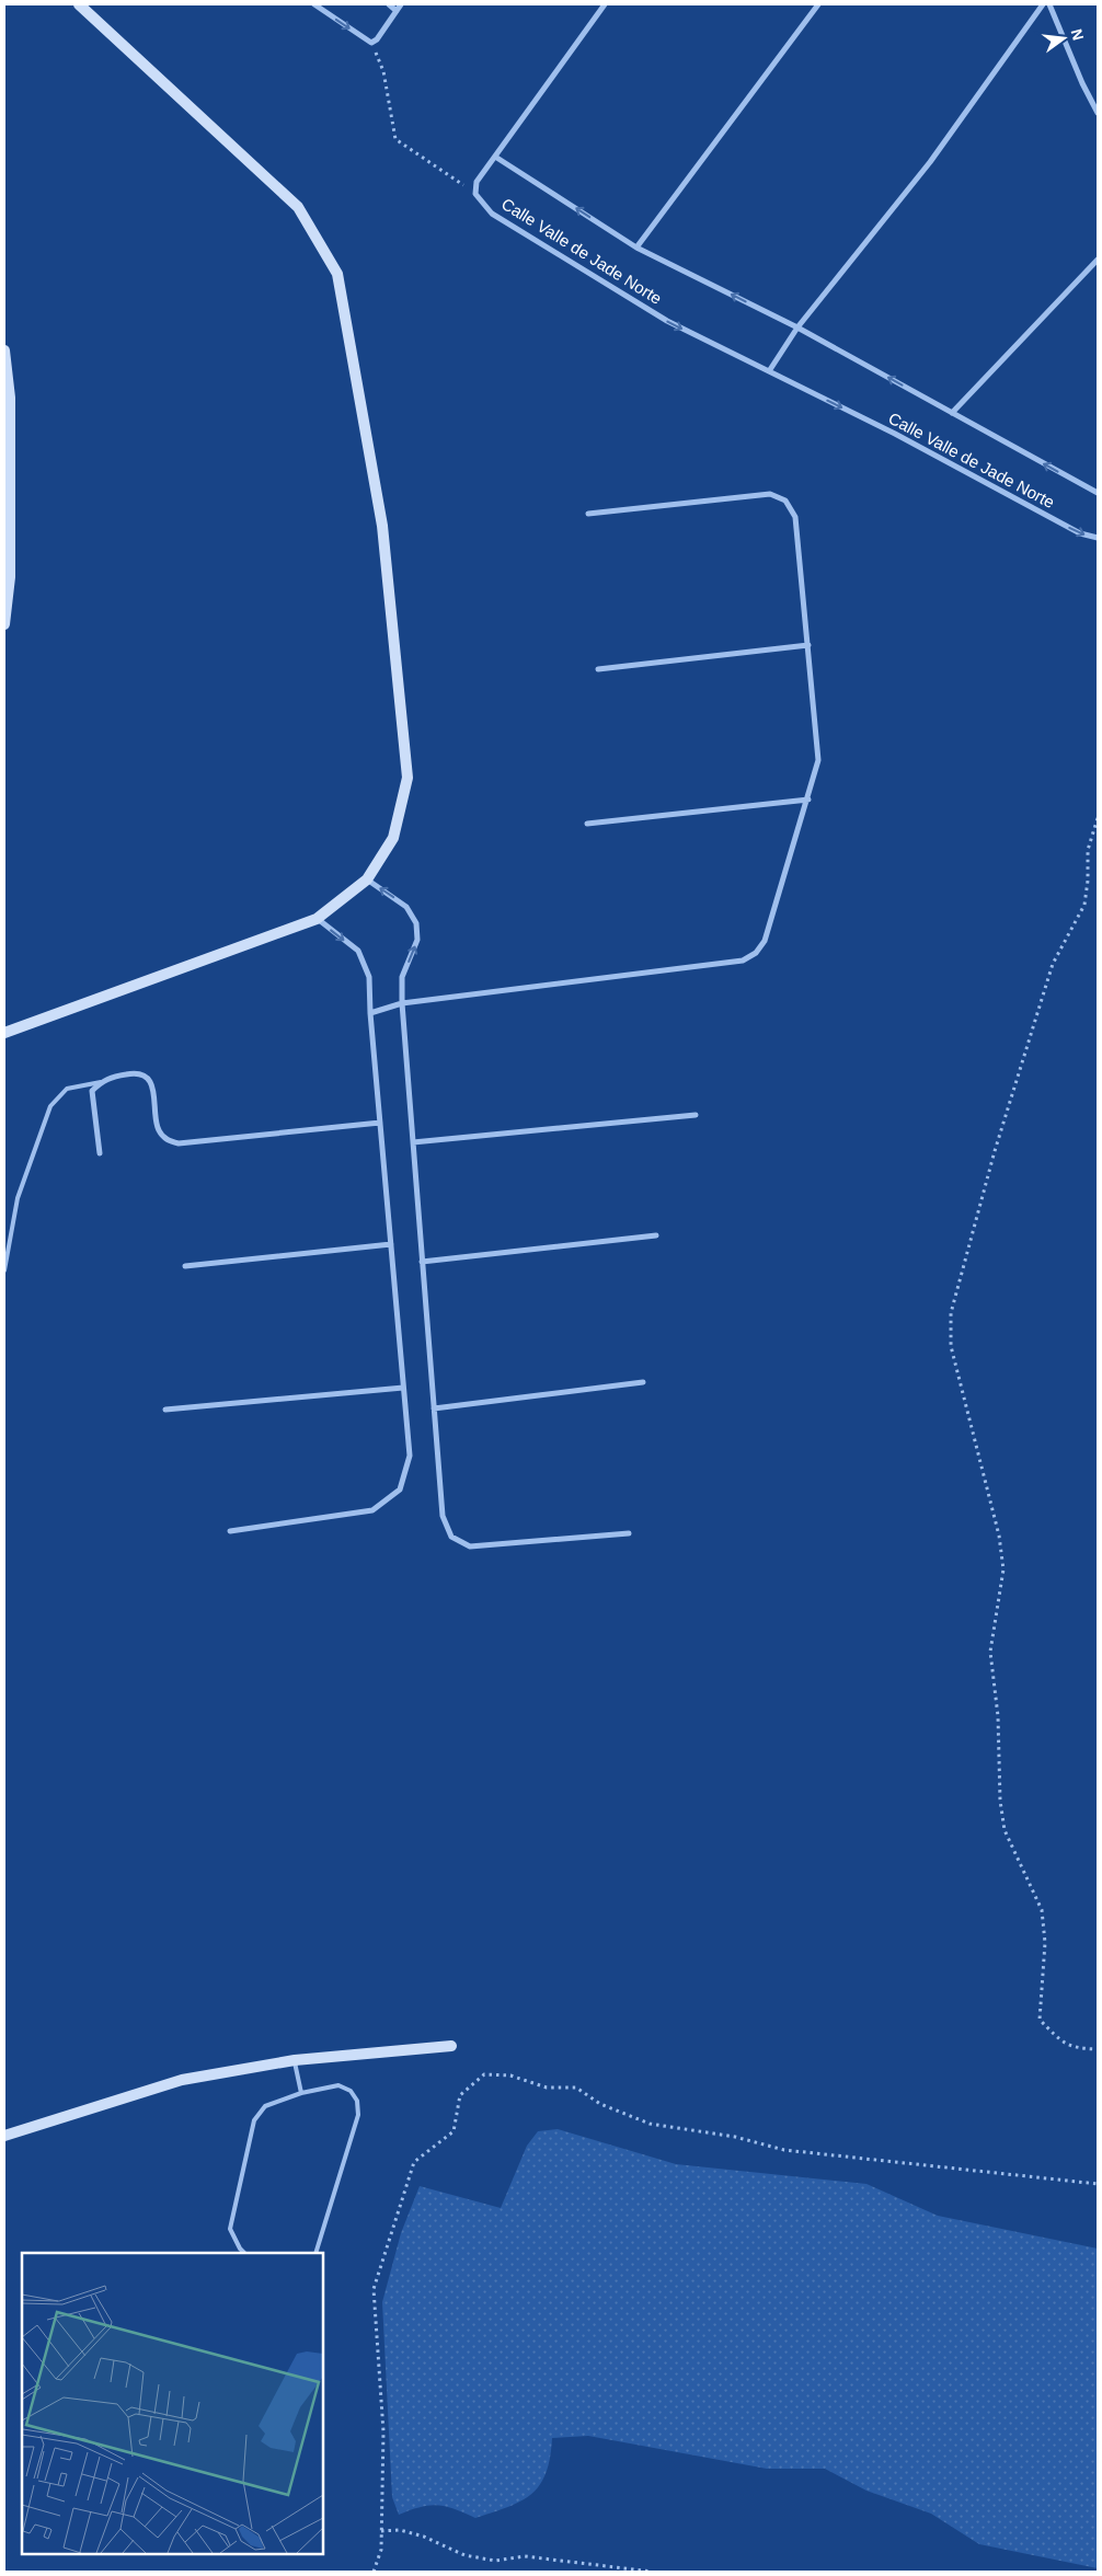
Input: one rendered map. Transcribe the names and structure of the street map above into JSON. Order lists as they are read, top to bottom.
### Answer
{
  "streets": {
    "street": ["Calle Valle de Jade Norte"]
  },
  "north": "right"
}
